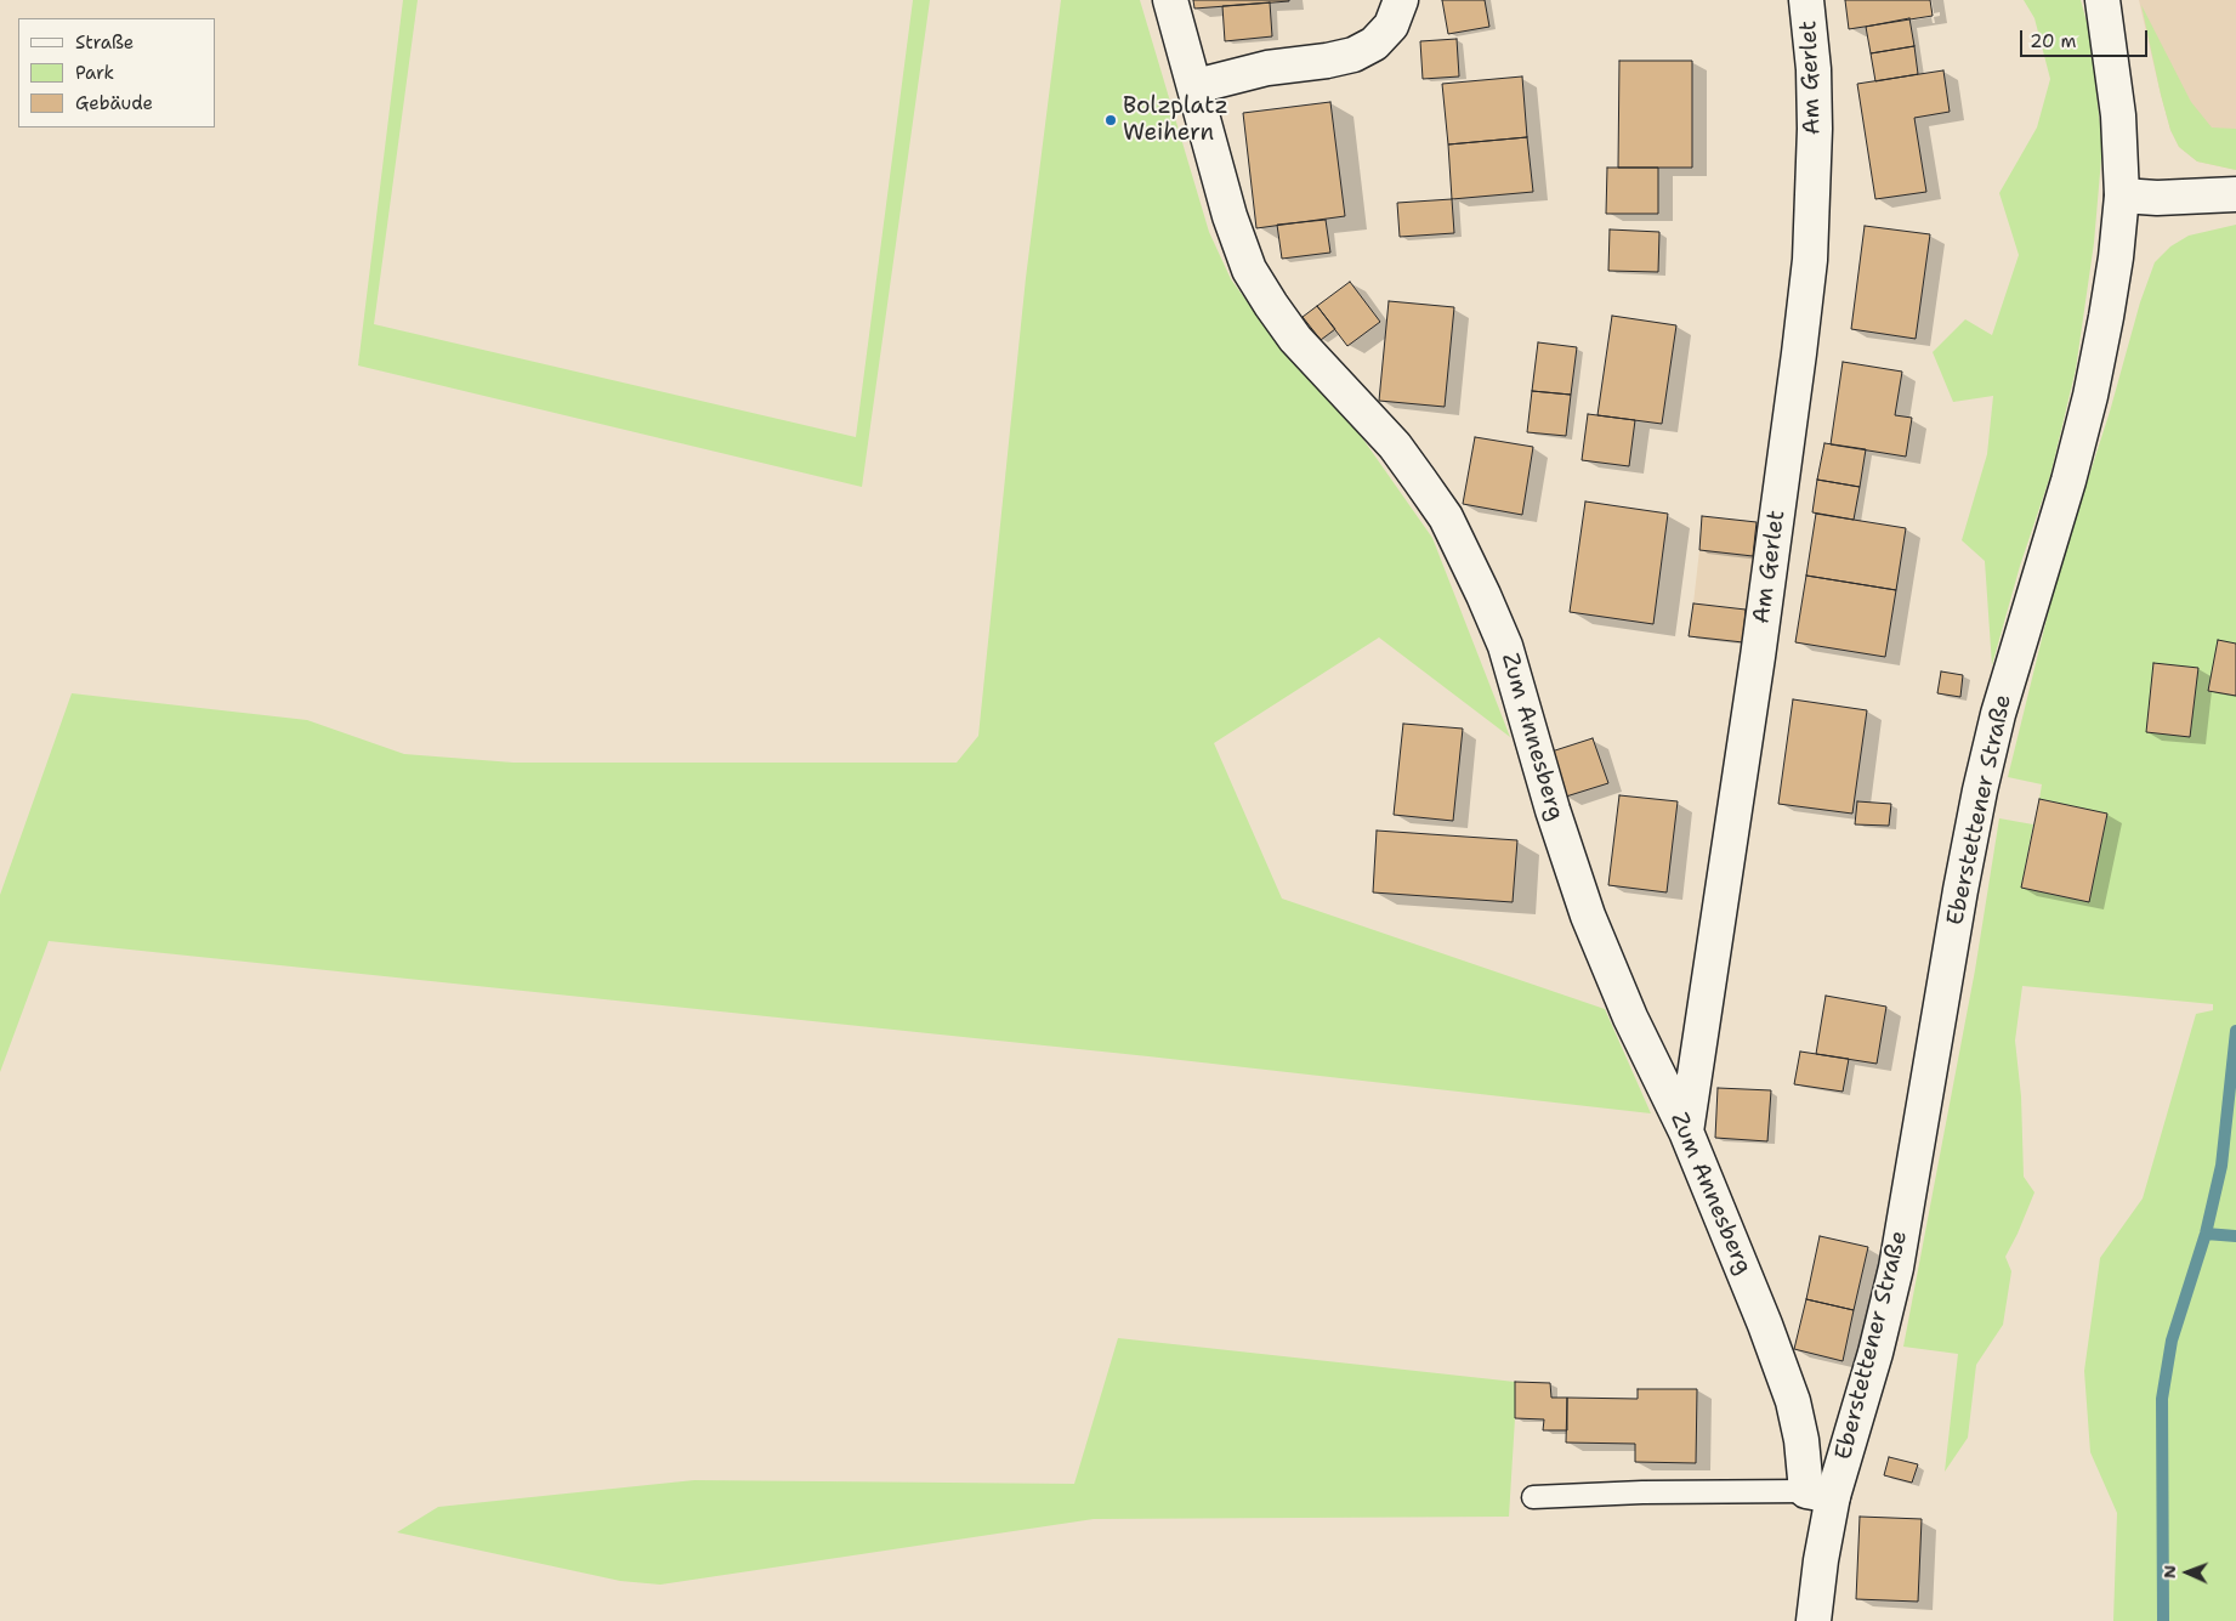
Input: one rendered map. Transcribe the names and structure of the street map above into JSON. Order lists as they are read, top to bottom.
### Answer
{
  "streets": {
    "street": ["Am Gerlet", "Zum Annesberg", "Eberstettener Straße"]
  },
  "crossings": [
    ["Am Gerlet", "Zum Annesberg"],
    ["Zum Annesberg", "Eberstettener Straße"]
  ],
  "places": ["Bolzplatz Weihern"],
  "legend": ["Straße", "Park", "Gebäude"],
  "scale_bar": "20 m",
  "north": "left"
}
